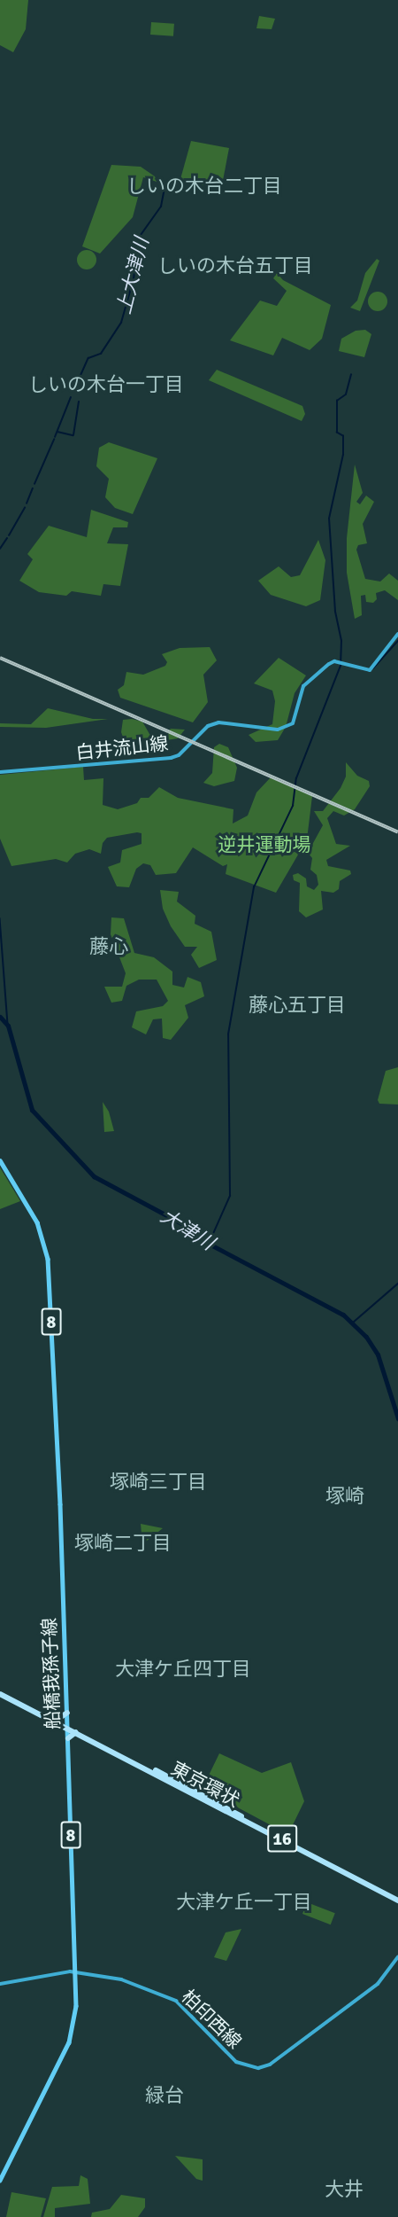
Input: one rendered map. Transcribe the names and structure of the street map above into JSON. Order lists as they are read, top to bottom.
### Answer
{
  "streets": {
    "highway": ["東京環状", "16"],
    "main road": [
      "白井流山線",
      "8",
      "船橋我孫子線",
      "柏印西線"
    ]
  },
  "crossings": [
    ["船橋我孫子線", "東京環状"],
    ["船橋我孫子線", "柏印西線"]
  ],
  "districts": [
    "しいの木台二丁目",
    "しいの木台五丁目",
    "しいの木台一丁目",
    "藤心",
    "藤心五丁目",
    "塚崎三丁目",
    "塚崎",
    "塚崎二丁目",
    "大津ケ丘四丁目",
    "大津ケ丘一丁目",
    "緑台",
    "大井"
  ],
  "water": ["上大津川", "大津川"],
  "parks": ["逆井運動場"]
}
